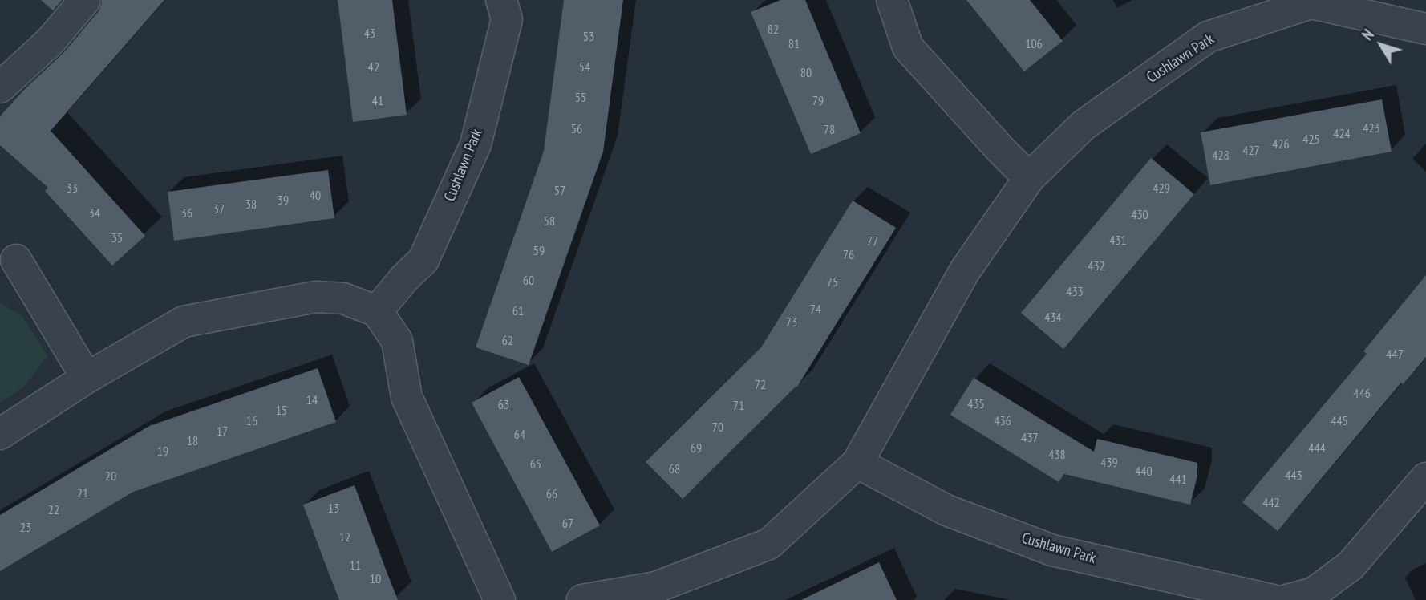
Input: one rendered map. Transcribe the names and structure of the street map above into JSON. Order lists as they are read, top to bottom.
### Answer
{
  "streets": {
    "street": ["Cushlawn Park"]
  },
  "house_numbers": [
    "82",
    "43",
    "53",
    "81",
    "106",
    "42",
    "54",
    "80",
    "55",
    "41",
    "79",
    "423",
    "56",
    "78",
    "424",
    "425",
    "426",
    "427",
    "428",
    "33",
    "429",
    "57",
    "40",
    "39",
    "38",
    "37",
    "34",
    "36",
    "430",
    "58",
    "35",
    "431",
    "77",
    "59",
    "76",
    "432",
    "60",
    "75",
    "433",
    "74",
    "61",
    "434",
    "73",
    "62",
    "447",
    "72",
    "446",
    "14",
    "435",
    "63",
    "71",
    "15",
    "16",
    "436",
    "445",
    "70",
    "17",
    "64",
    "437",
    "18",
    "69",
    "444",
    "19",
    "438",
    "439",
    "65",
    "68",
    "440",
    "443",
    "20",
    "441",
    "21",
    "66",
    "442",
    "13",
    "22",
    "67",
    "23",
    "12",
    "11",
    "10"
  ],
  "north": "top left"
}
